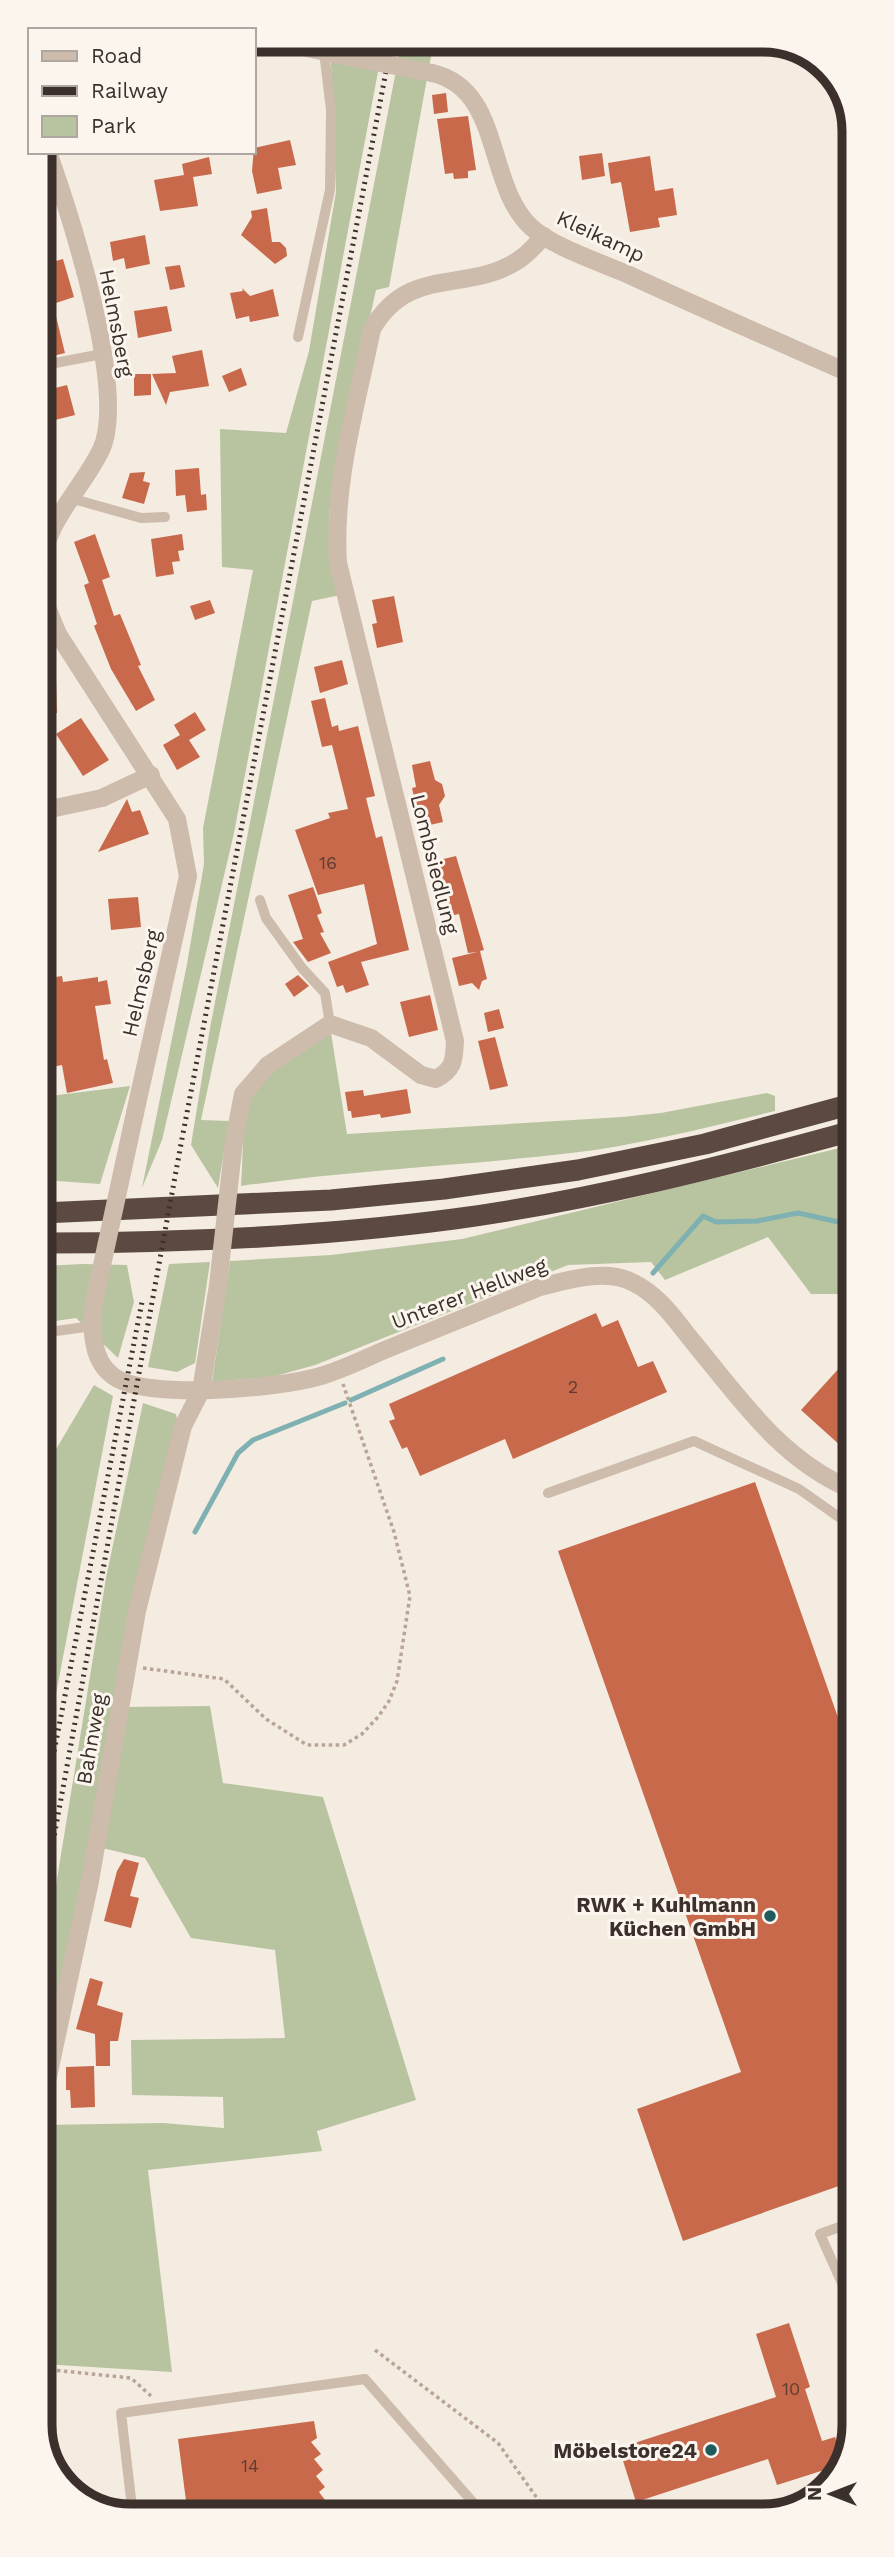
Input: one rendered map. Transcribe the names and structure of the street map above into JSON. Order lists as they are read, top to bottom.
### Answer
{
  "streets": {
    "street": [
      "Kleikamp",
      "Helmsberg",
      "Lombsiedlung",
      "Unterer Hellweg",
      "Bahnweg"
    ]
  },
  "crossings": [
    ["Kleikamp", "Lombsiedlung"],
    ["Helmsberg", "Unterer Hellweg"],
    ["Unterer Hellweg", "Bahnweg"]
  ],
  "places": ["RWK + Kuhlmann Küchen GmbH", "Möbelstore24"],
  "house_numbers": [
    "16",
    "2",
    "10",
    "14"
  ],
  "legend": ["Road", "Railway", "Park"],
  "north": "left"
}
